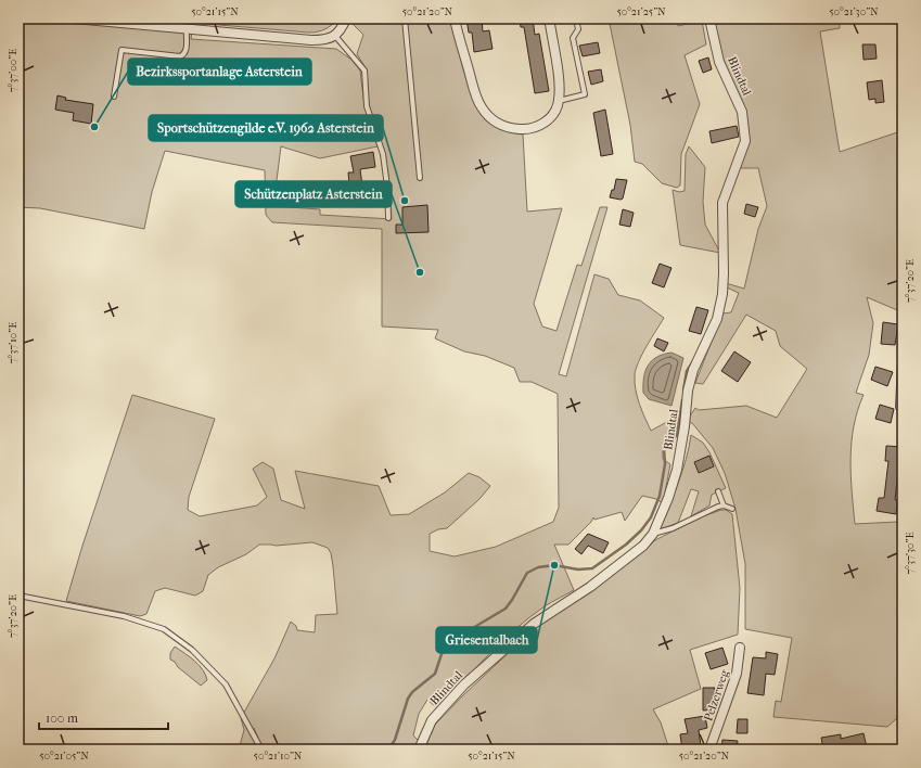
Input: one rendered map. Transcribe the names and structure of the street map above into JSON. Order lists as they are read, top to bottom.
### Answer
{
  "streets": {
    "street": ["Blindtal", "Pelzerweg"]
  },
  "places": [
    "Bezirkssportanlage Asterstein",
    "Sportschützengilde e.V. 1962 Asterstein",
    "Schützenplatz Asterstein",
    "Griesentalbach"
  ],
  "scale_bar": "100 m",
  "coordinates": [
    "50°21'15\"N",
    "50°21'20\"N",
    "50°21'25\"N",
    "50°21'30\"N",
    "7°37'00\"E",
    "7°37'20\"E",
    "7°37'10\"E",
    "7°37'30\"E",
    "50°21'05\"N",
    "50°21'10\"N"
  ]
}
